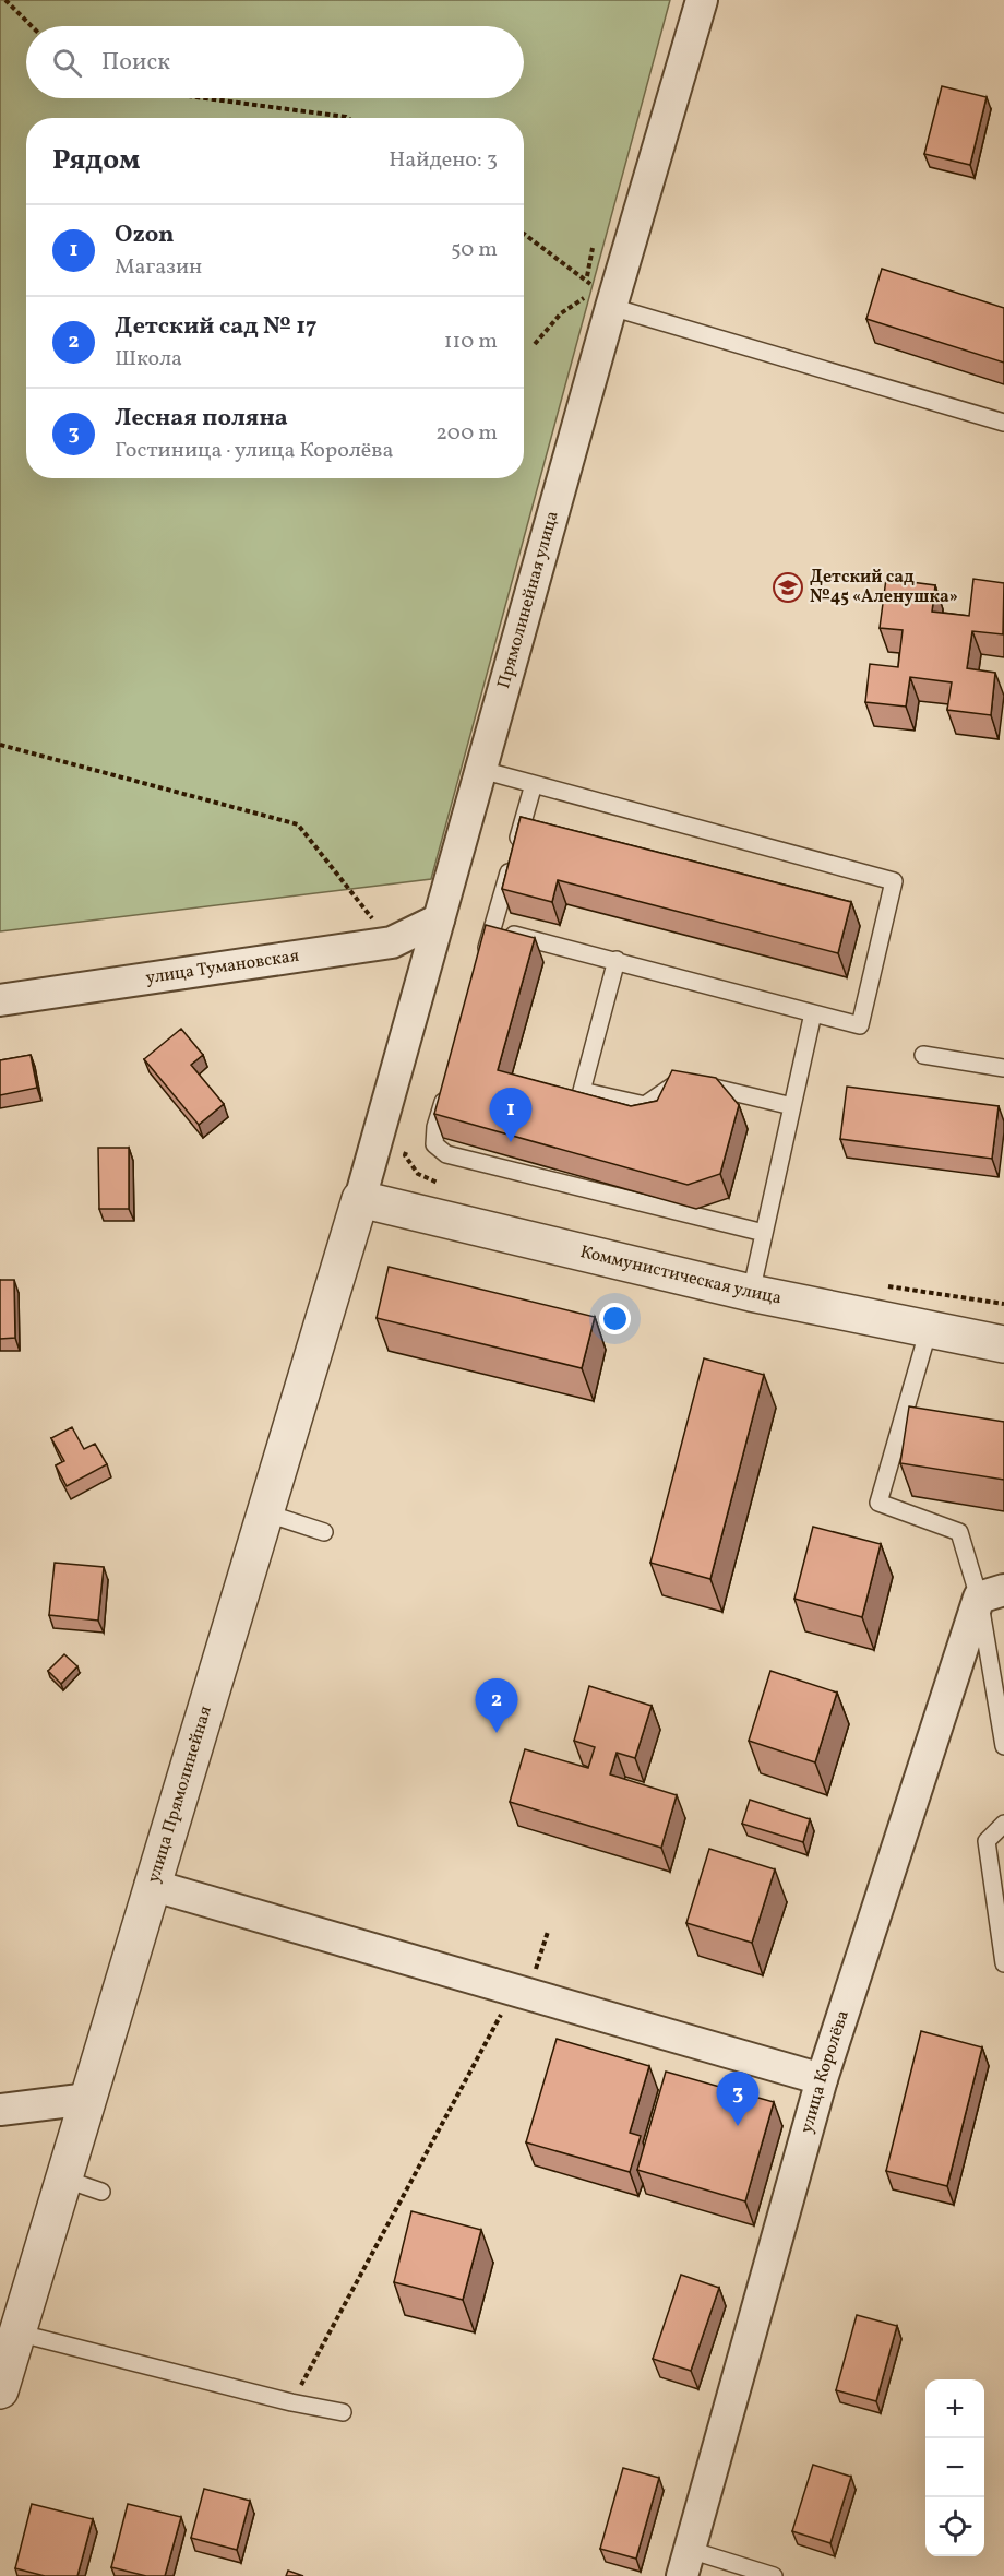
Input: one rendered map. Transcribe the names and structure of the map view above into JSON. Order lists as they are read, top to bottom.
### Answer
{
  "streets": {
    "street": [
      "Прямолинейная улица",
      "улица Тумановская",
      "Коммунистическая улица",
      "улица Прямолинейная",
      "улица Королёва"
    ]
  },
  "crossings": [
    ["Прямолинейная улица", "улица Тумановская"],
    ["Прямолинейная улица", "Коммунистическая улица"],
    ["Прямолинейная улица", "улица Прямолинейная"],
    ["Коммунистическая улица", "улица Прямолинейная"]
  ],
  "places": {
    "school or university": ["Детский сад №45 «Аленушка»"]
  },
  "page": {
    "search": "Поиск",
    "heading": ["Рядом", "Найдено: 3"],
    "list": [
      {
        "mark": "1",
        "name": "Ozon",
        "note": "Магазин",
        "value": "50 m"
      },
      {
        "mark": "2",
        "name": "Детский сад № 17",
        "note": "Школа",
        "value": "110 m"
      },
      {
        "mark": "3",
        "name": "Лесная поляна",
        "note": "Гостиница · улица Королёва",
        "value": "200 m"
      }
    ],
    "pins": ["1", "2", "3"],
    "map_buttons": ["+", "−"]
  }
}
